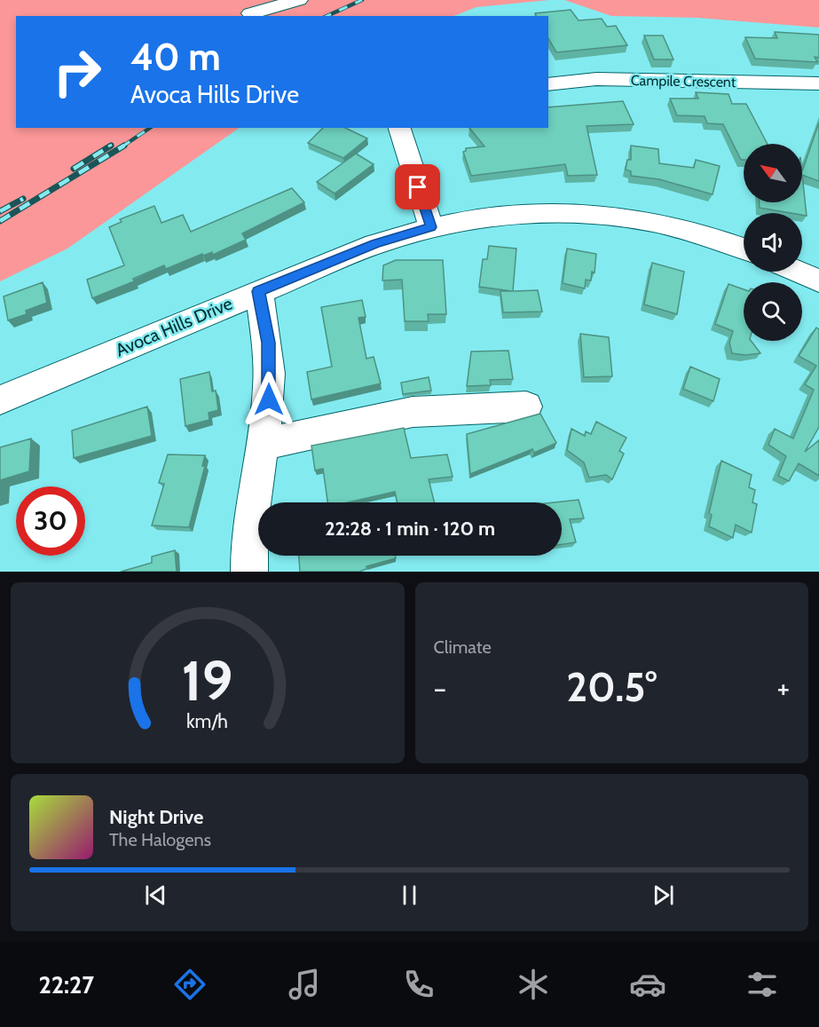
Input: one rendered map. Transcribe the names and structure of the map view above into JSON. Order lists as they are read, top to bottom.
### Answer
{
  "streets": {
    "street": ["Campile Crescent", "Avoca Hills Drive"]
  },
  "north": "top left",
  "page": {
    "turn": ["40 m", "Avoca Hills Drive"],
    "limit": "30",
    "trip": "22:28 · 1 min · 120 m",
    "tile": "Climate",
    "heat": ["−", "20.5°", "+"],
    "song": ["Night Drive", "The Halogens"],
    "tabs": "22:27",
    "gauge": ["19", "km/h"]
  }
}
